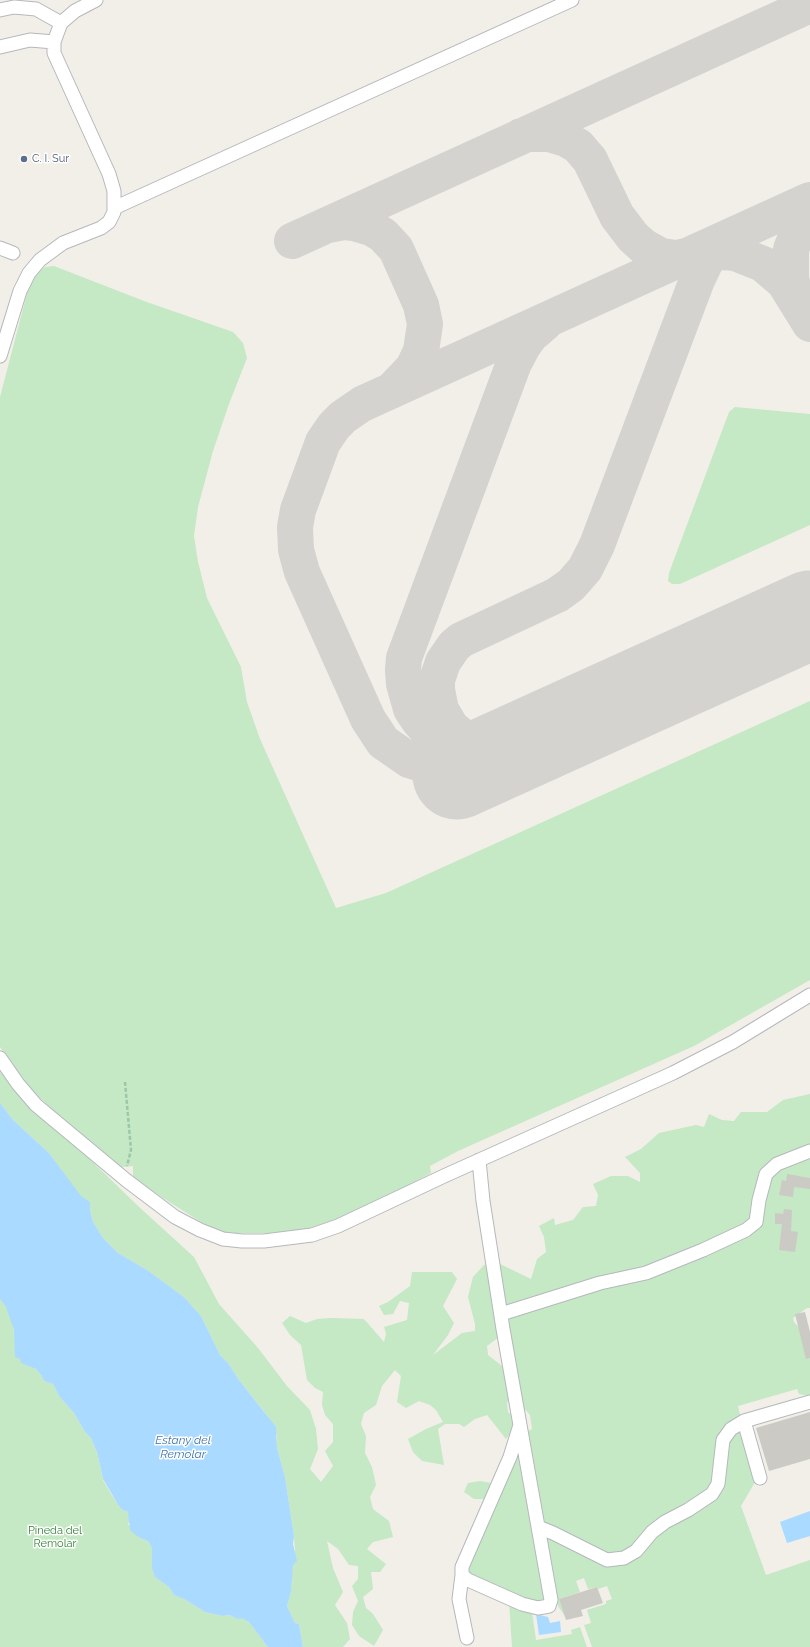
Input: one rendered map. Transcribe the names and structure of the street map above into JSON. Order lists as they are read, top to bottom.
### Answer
{
  "water": ["Estany del Remolar"],
  "parks": ["Pineda del Remolar"],
  "places": ["C. I. Sur"]
}
